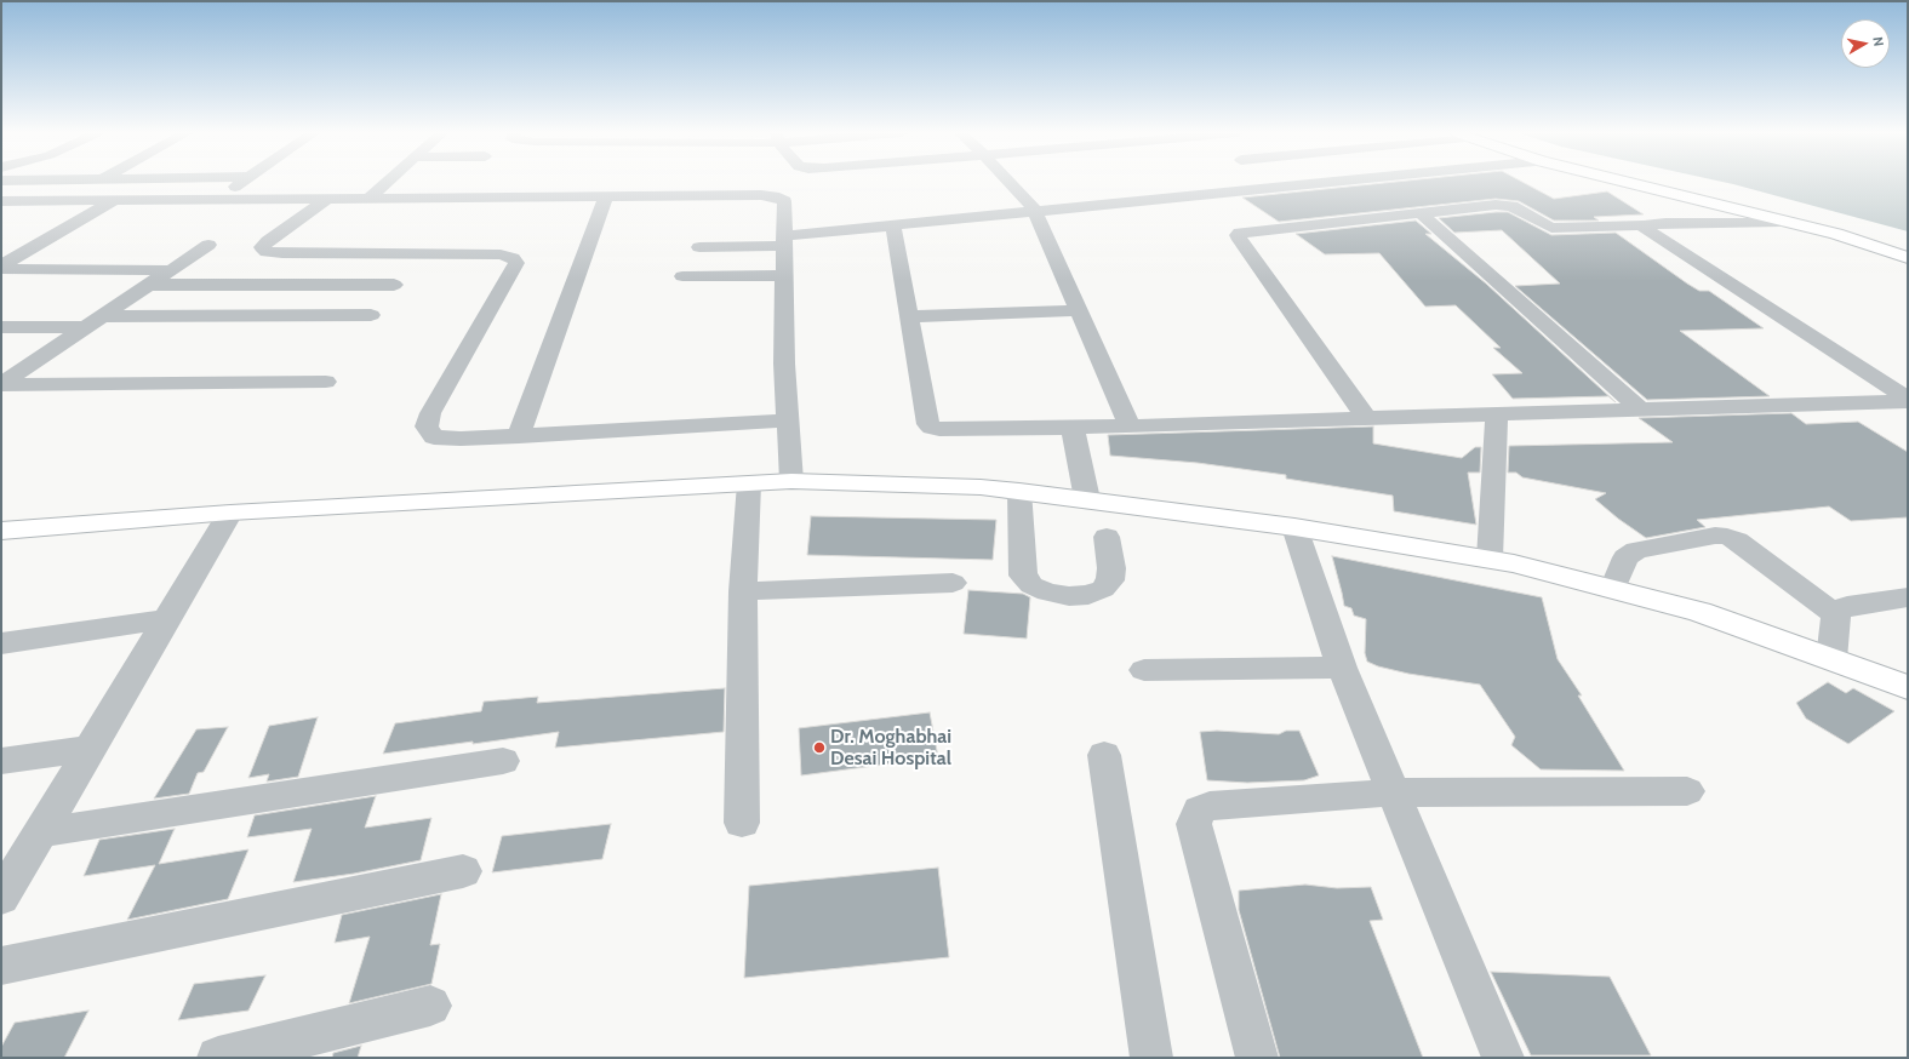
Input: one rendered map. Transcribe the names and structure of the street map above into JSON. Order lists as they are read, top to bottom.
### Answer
{
  "places": ["Dr. Moghabhai Desai Hospital"],
  "north": "right"
}
